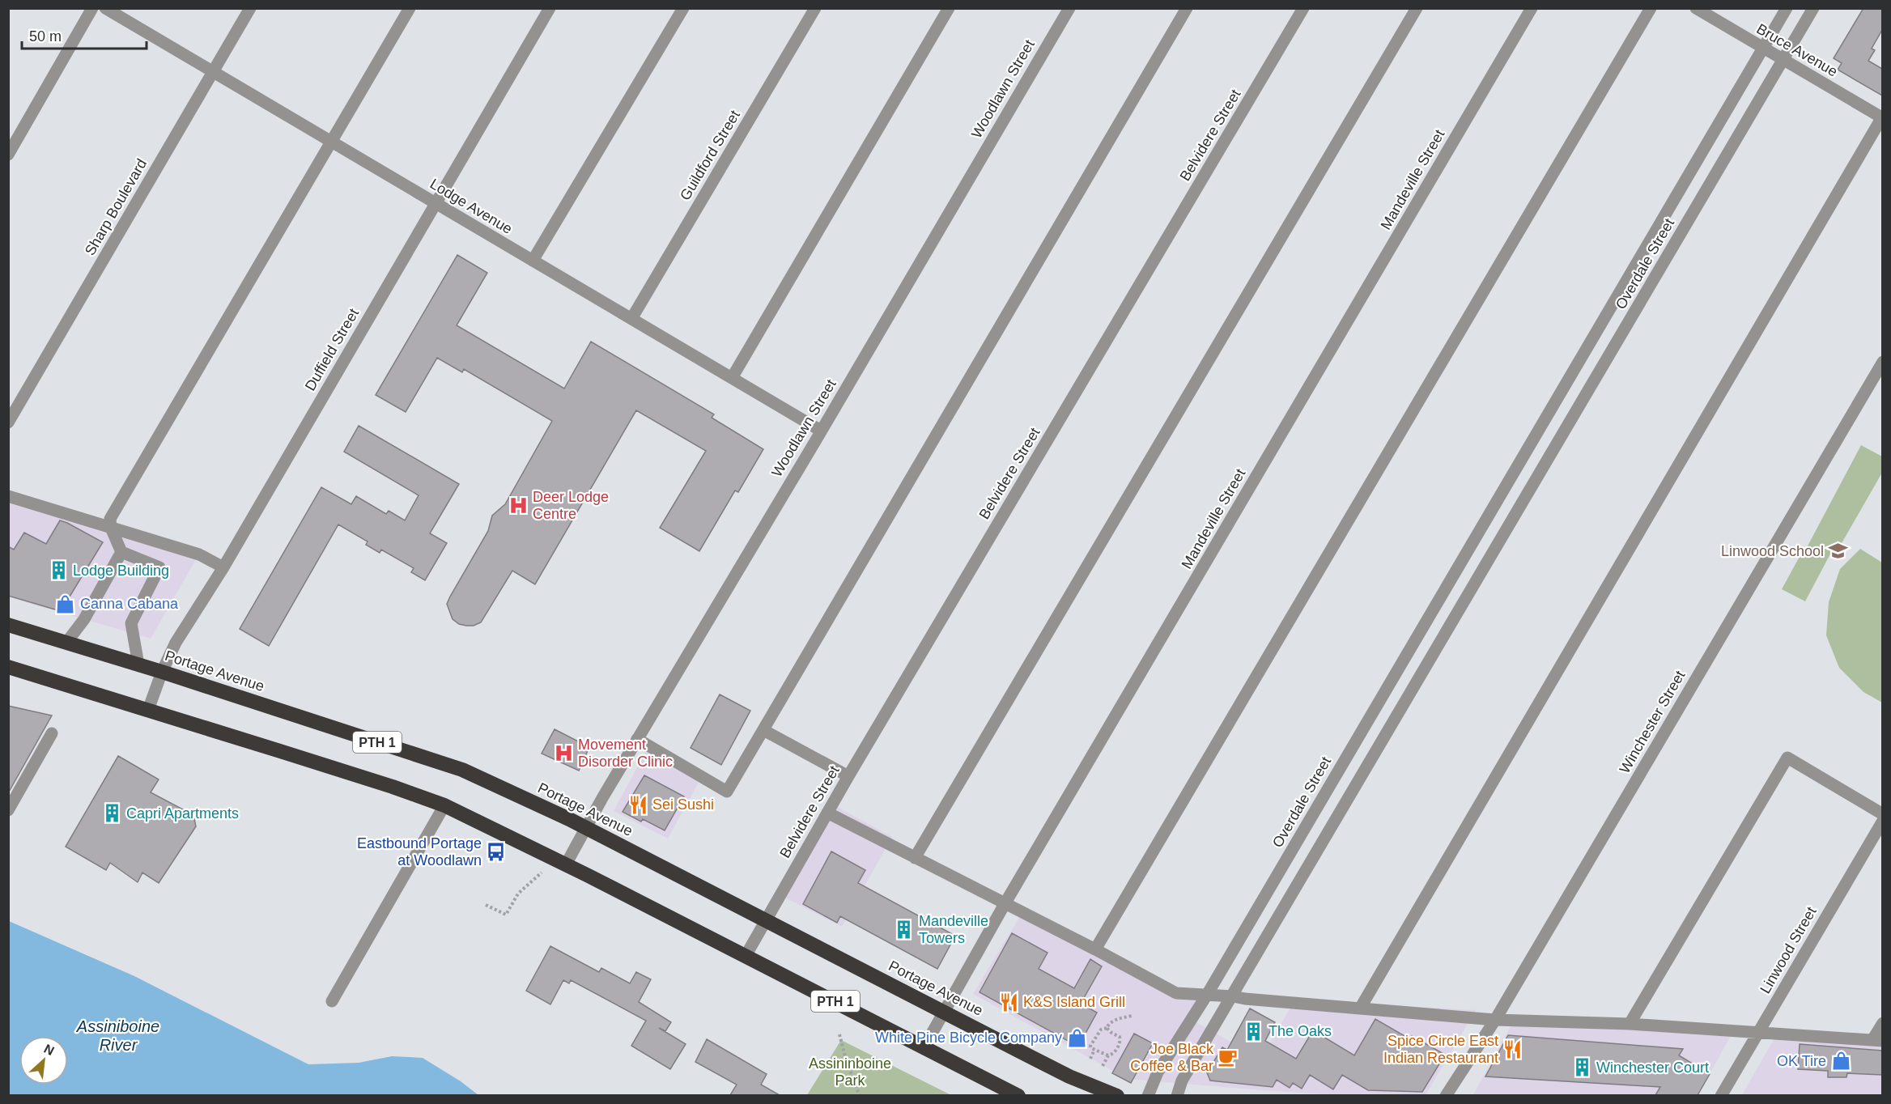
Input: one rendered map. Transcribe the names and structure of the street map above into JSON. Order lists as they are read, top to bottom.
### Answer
{
  "streets": {
    "highway": ["Portage Avenue", "PTH 1"],
    "street": [
      "Bruce Avenue",
      "Woodlawn Street",
      "Belvidere Street",
      "Guildford Street",
      "Mandeville Street",
      "Lodge Avenue",
      "Sharp Boulevard",
      "Overdale Street",
      "Duffield Street",
      "Winchester Street",
      "Linwood Street"
    ]
  },
  "crossings": [
    ["Bruce Avenue", "Overdale Street"],
    ["Woodlawn Street", "Lodge Avenue"],
    ["Woodlawn Street", "Portage Avenue"],
    ["Woodlawn Street", "PTH 1"],
    ["Belvidere Street", "Portage Avenue"],
    ["Belvidere Street", "PTH 1"],
    ["Guildford Street", "Lodge Avenue"],
    ["Mandeville Street", "Portage Avenue"],
    ["Mandeville Street", "PTH 1"],
    ["Lodge Avenue", "Sharp Boulevard"],
    ["Lodge Avenue", "Duffield Street"],
    ["Duffield Street", "Portage Avenue"],
    ["Duffield Street", "PTH 1"]
  ],
  "water": ["Assiniboine River"],
  "parks": ["Assininboine Park"],
  "places": {
    "hospital": ["Deer Lodge Centre", "Movement Disorder Clinic"],
    "school or university": ["Linwood School"],
    "building": [
      "Lodge Building",
      "Capri Apartments",
      "Mandeville Towers",
      "The Oaks",
      "Winchester Court"
    ],
    "shop": ["Canna Cabana", "White Pine Bicycle Company", "OK Tire"],
    "restaurant": ["Sei Sushi", "K&S Island Grill", "Spice Circle East Indian Restaurant"],
    "bus stop": ["Eastbound Portage at Woodlawn"],
    "cafe": ["Joe Black Coffee & Bar"]
  },
  "scale_bar": "50 m",
  "north": "top right"
}
